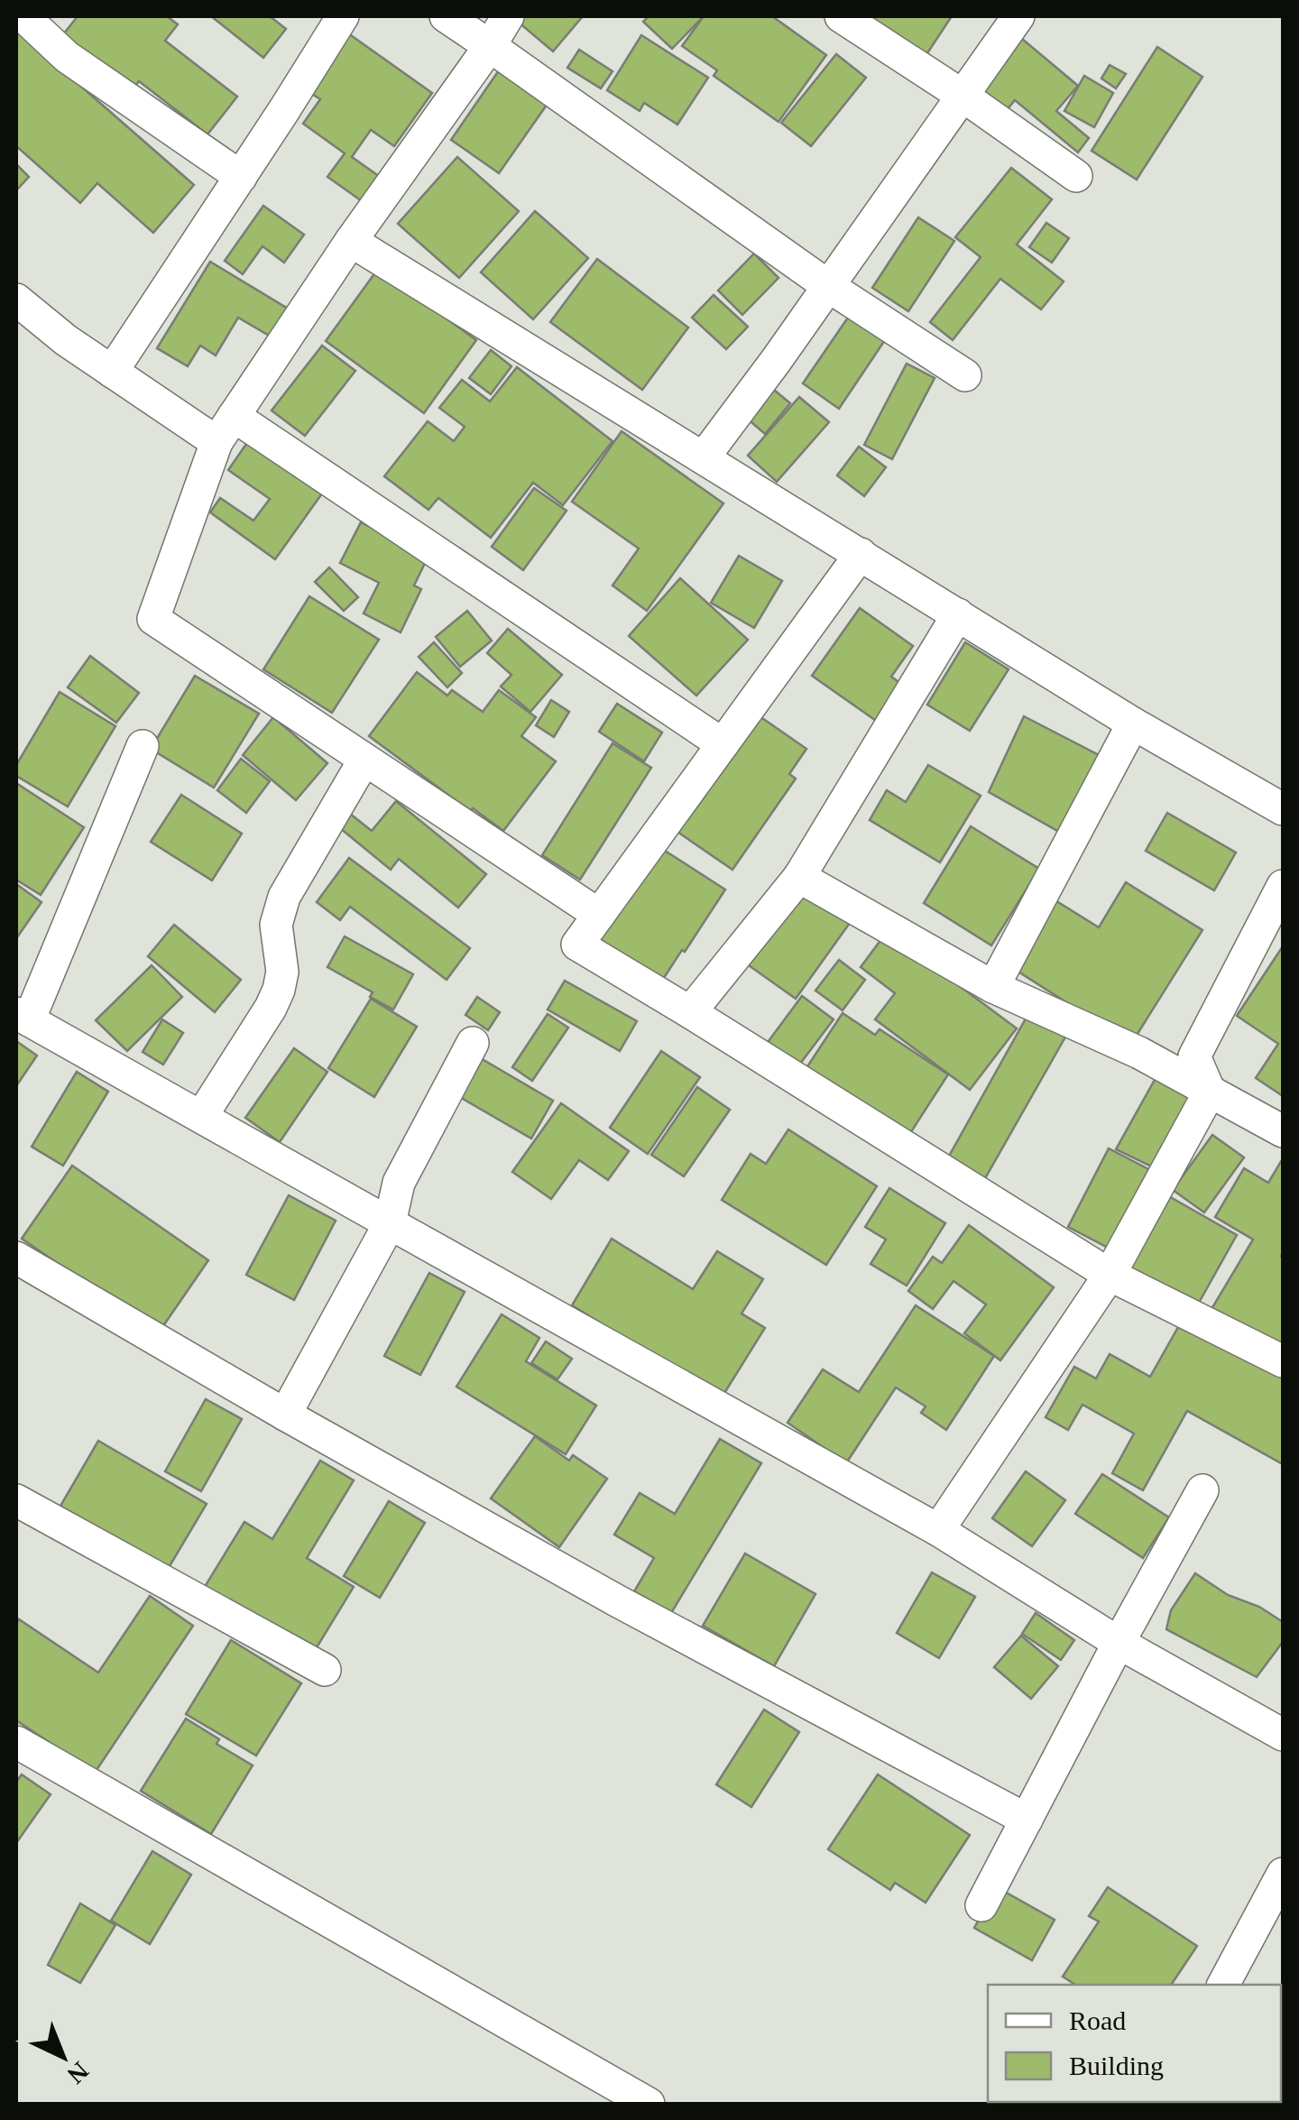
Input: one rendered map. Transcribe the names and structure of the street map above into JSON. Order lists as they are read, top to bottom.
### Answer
{
  "legend": ["Road", "Building"],
  "north": "bottom right"
}
